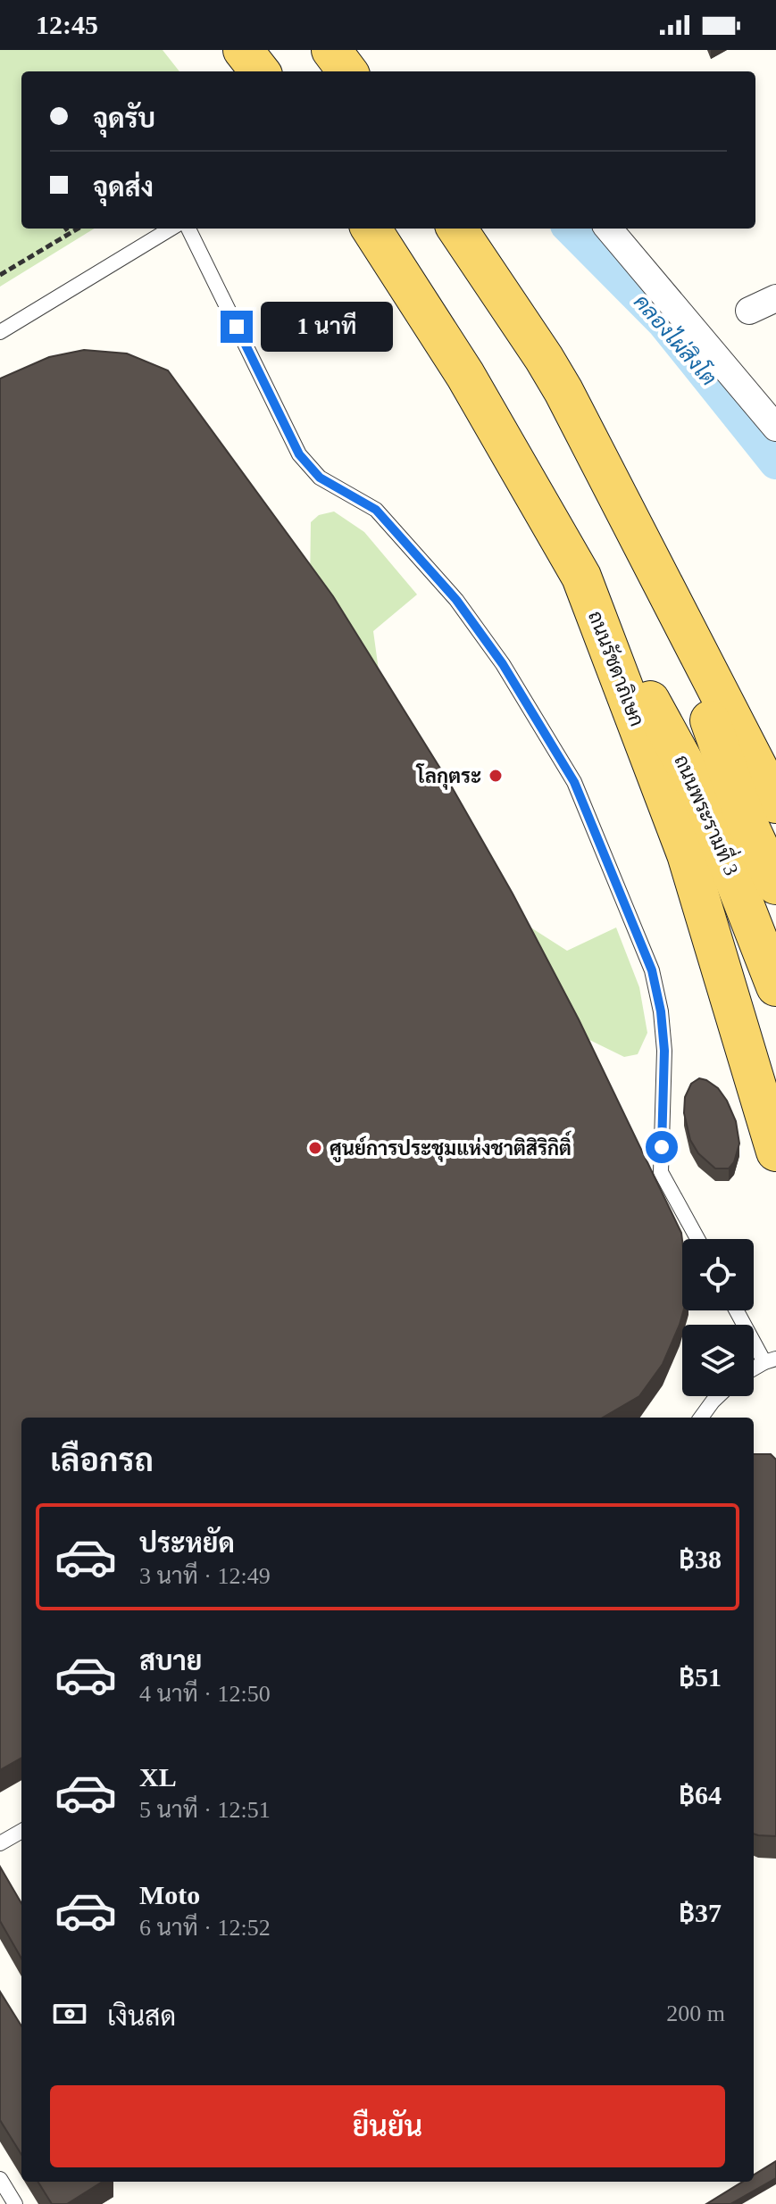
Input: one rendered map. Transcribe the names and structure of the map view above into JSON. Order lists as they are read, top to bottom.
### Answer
{
  "streets": {
    "main road": ["ถนนรัชดาภิเษก", "ถนนพระรามที่ 3"]
  },
  "crossings": [
    ["ถนนรัชดาภิเษก", "ถนนพระรามที่ 3"]
  ],
  "water": ["คลองไผ่สิงโต"],
  "places": ["โลกุตระ", "ศูนย์การประชุมแห่งชาติสิริกิติ์"],
  "page": {
    "status": "12:45",
    "banner": ["จุดรับ", "จุดส่ง"],
    "bubble": "1 นาที",
    "heading": "เลือกรถ",
    "list": [
      {
        "name": "ประหยัด",
        "note": "3 นาที · 12:49",
        "value": "฿38"
      },
      {
        "name": "สบาย",
        "note": "4 นาที · 12:50",
        "value": "฿51"
      },
      {
        "name": "XL",
        "note": "5 นาที · 12:51",
        "value": "฿64"
      },
      {
        "name": "Moto",
        "note": "6 นาที · 12:52",
        "value": "฿37"
      }
    ],
    "pay": ["เงินสด", "200 m"],
    "buttons": "ยืนยัน"
  }
}
